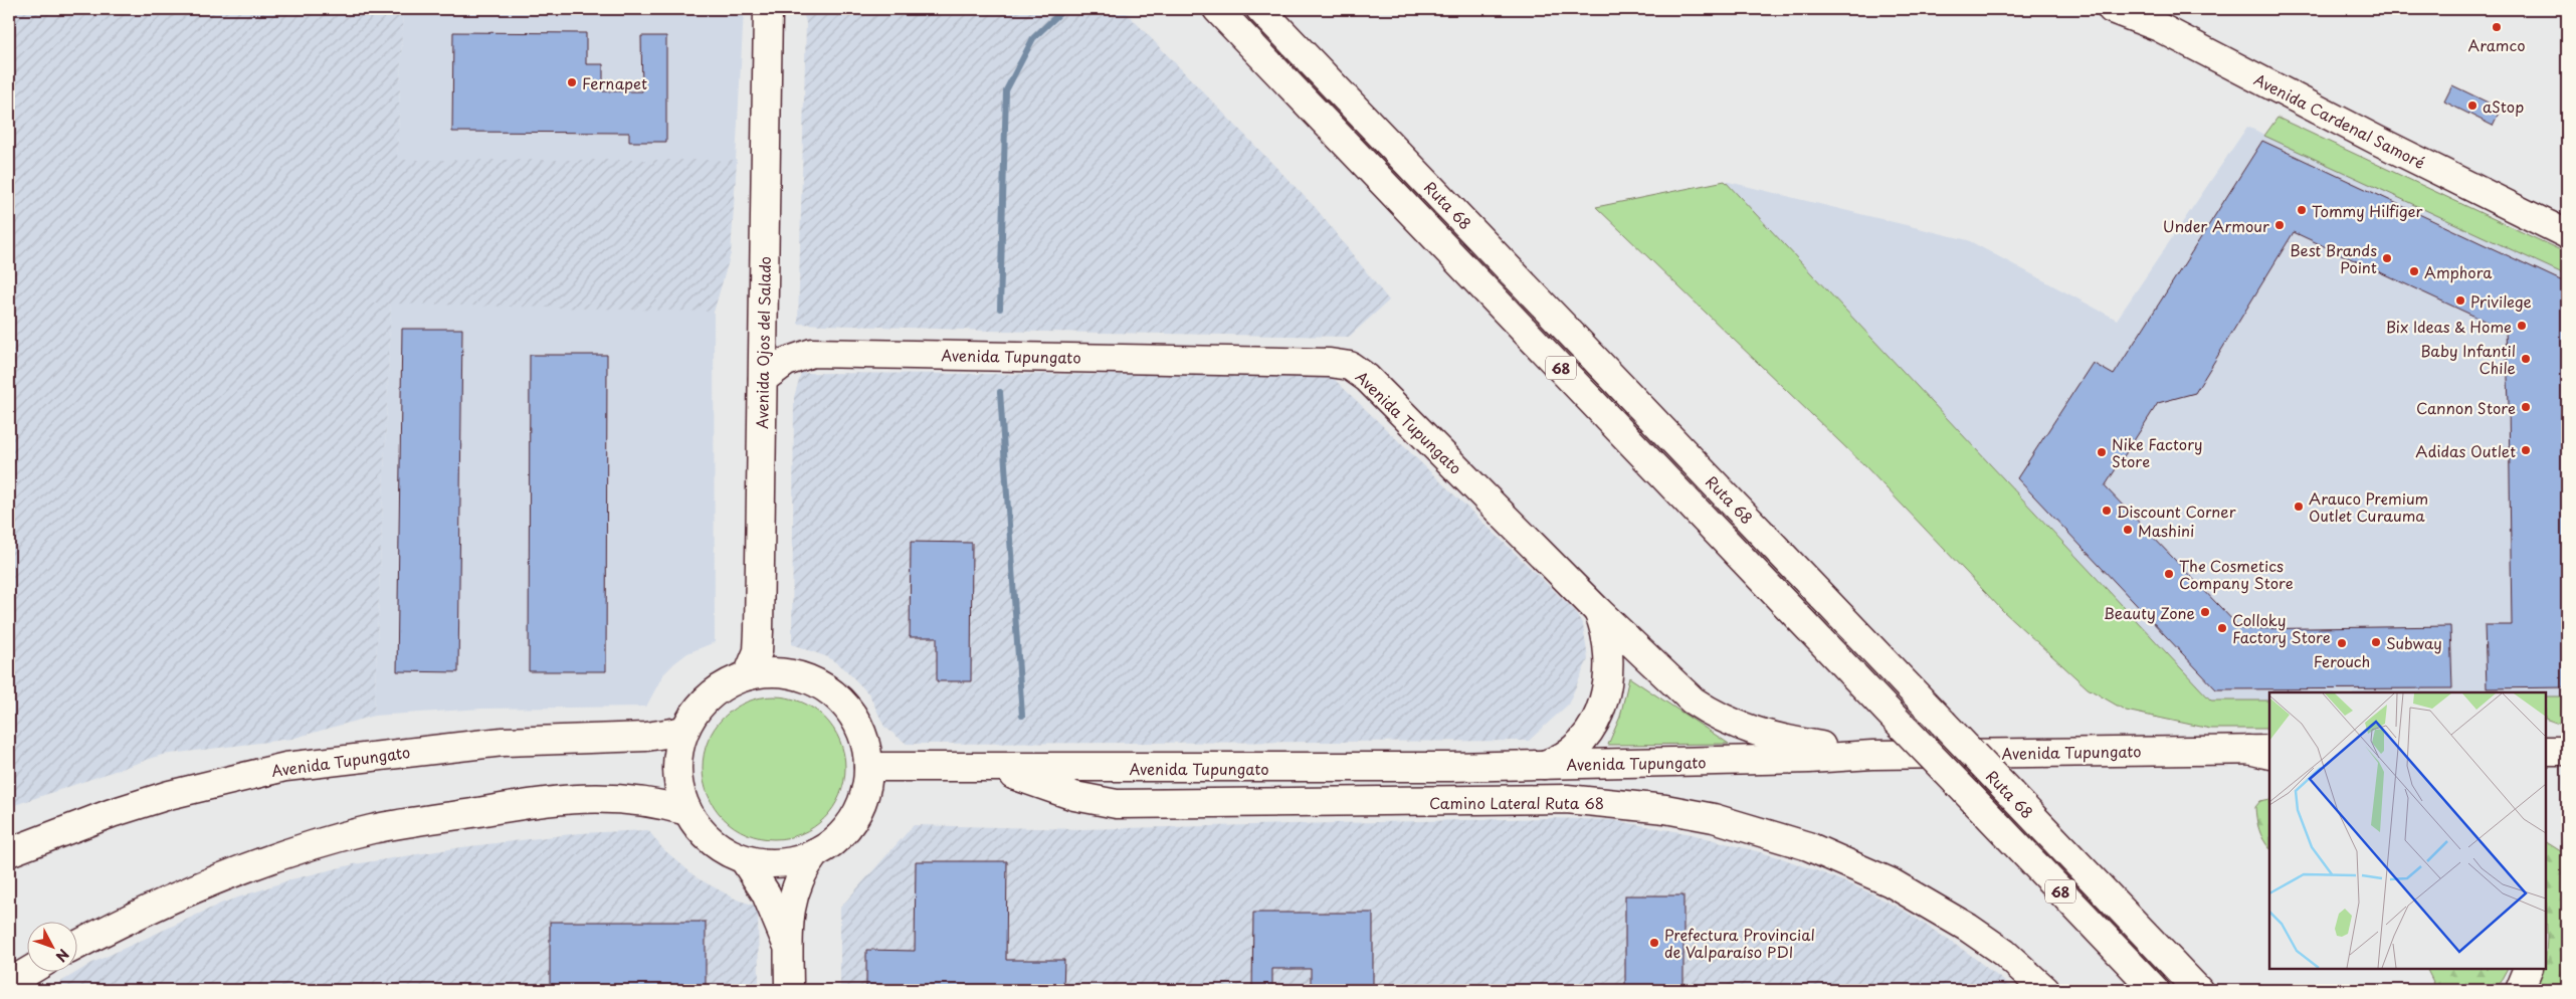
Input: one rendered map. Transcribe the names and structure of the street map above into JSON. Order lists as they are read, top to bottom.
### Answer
{
  "streets": {
    "main road": [
      "Avenida Cardenal Samoré",
      "Ruta 68",
      "Avenida Ojos del Salado",
      "Avenida Tupungato",
      "68",
      "Camino Lateral Ruta 68"
    ]
  },
  "crossings": [
    ["Avenida Ojos del Salado", "Avenida Tupungato"],
    ["Avenida Tupungato", "Camino Lateral Ruta 68"]
  ],
  "places": [
    "Aramco",
    "Fernapet",
    "aStop",
    "Tommy Hilfiger",
    "Under Armour",
    "Best Brands Point",
    "Amphora",
    "Privilege",
    "Bix Ideas & Home",
    "Baby Infantil Chile",
    "Cannon Store",
    "Adidas Outlet",
    "Nike Factory Store",
    "Arauco Premium Outlet Curauma",
    "Discount Corner",
    "Mashini",
    "The Cosmetics Company Store",
    "Beauty Zone",
    "Colloky Factory Store",
    "Subway",
    "Ferouch",
    "Prefectura Provincial de Valparaíso PDI"
  ],
  "north": "bottom right"
}
